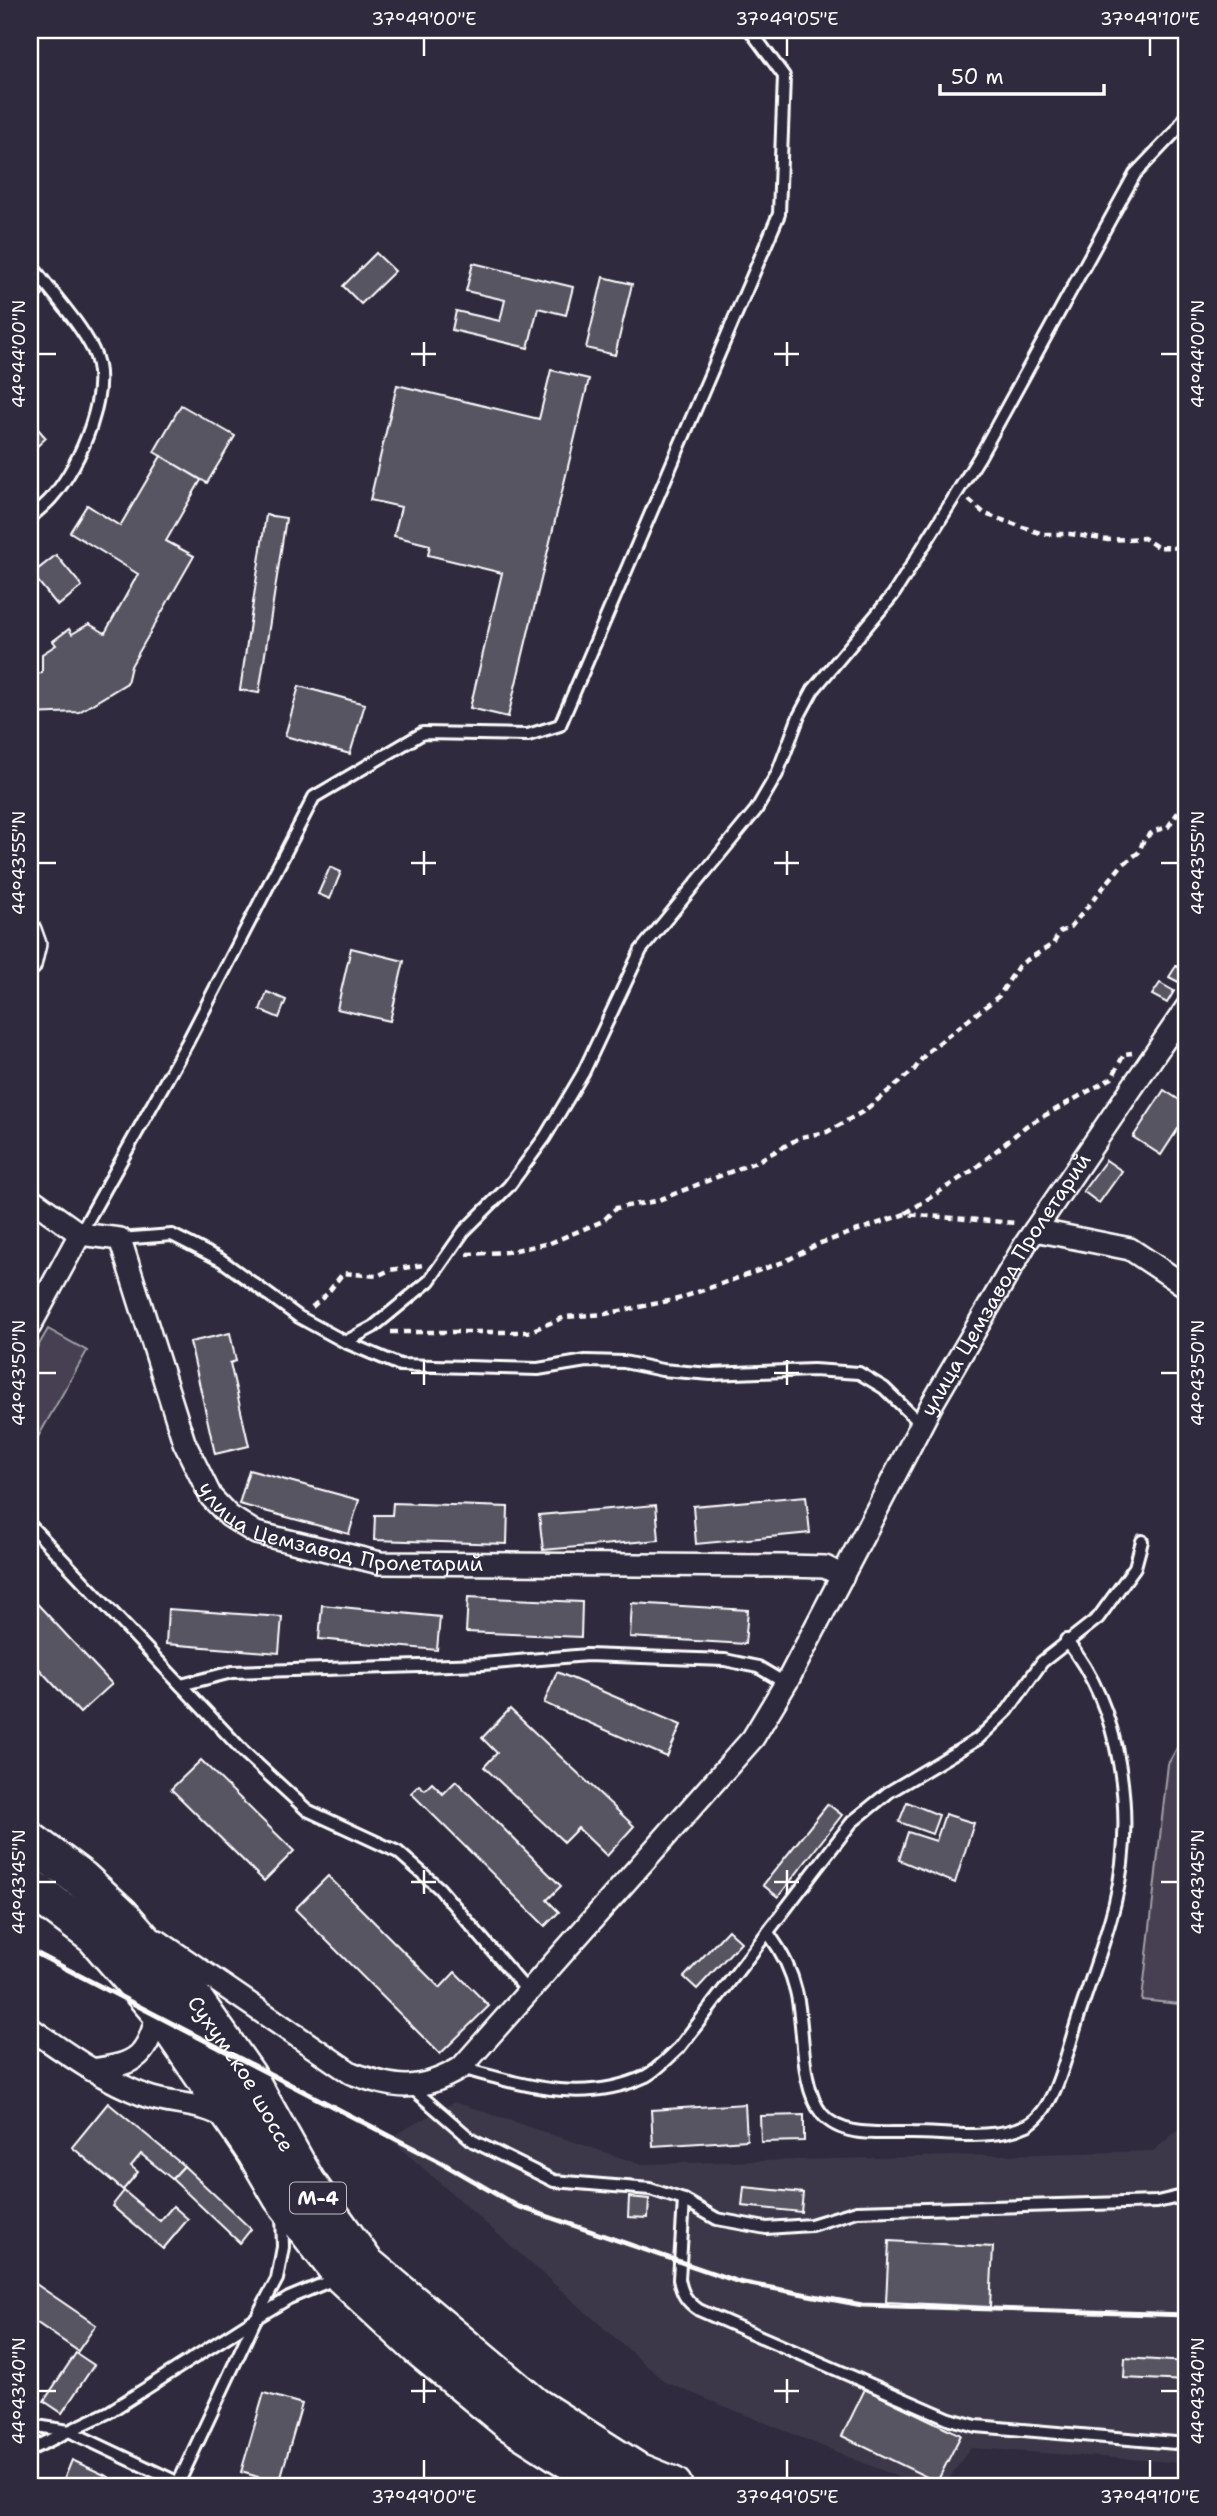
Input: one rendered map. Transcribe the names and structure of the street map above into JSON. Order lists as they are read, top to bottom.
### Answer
{
  "streets": {
    "highway": ["Сухумское шоссе", "М-4"],
    "street": ["улица Цемзавод Пролетарий"]
  },
  "scale_bar": "50 m",
  "coordinates": [
    "37°49'00\"E",
    "37°49'05\"E",
    "37°49'10\"E",
    "44°44'00\"N",
    "44°43'55\"N",
    "44°43'50\"N",
    "44°43'45\"N",
    "44°43'40\"N"
  ]
}
